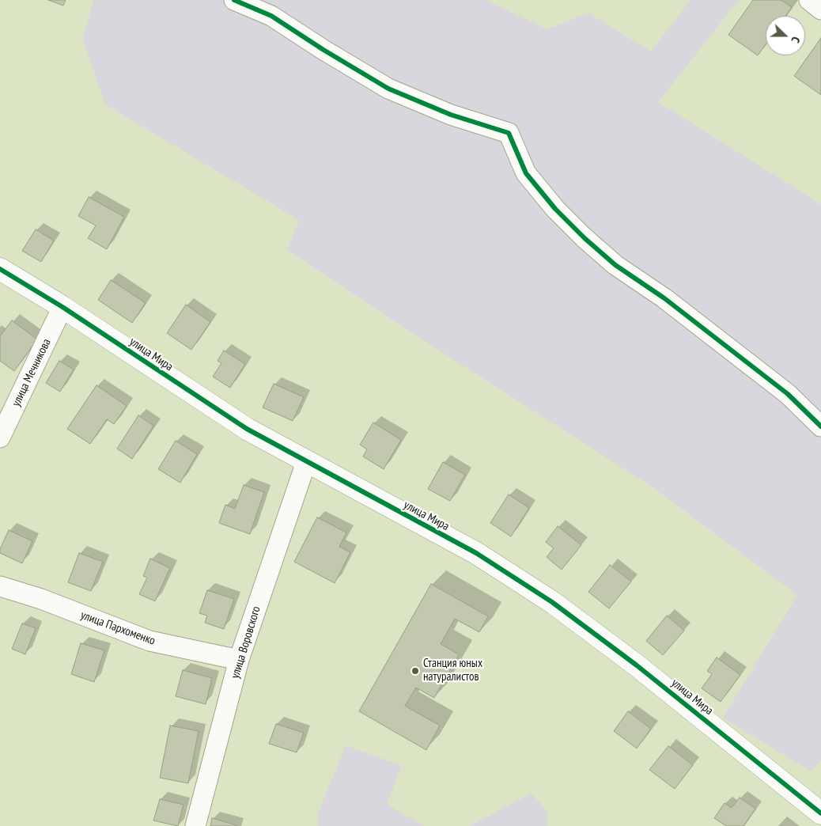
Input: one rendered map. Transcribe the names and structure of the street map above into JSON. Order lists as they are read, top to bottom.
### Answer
{
  "streets": {
    "street": [
      "улица Мира",
      "улица Мечникова",
      "улица Пархоменко",
      "улица Воровского"
    ]
  },
  "crossings": [
    ["улица Мира", "улица Мечникова"],
    ["улица Мира", "улица Воровского"],
    ["улица Пархоменко", "улица Воровского"]
  ],
  "places": ["Станция юных натуралистов"],
  "north": "right"
}
